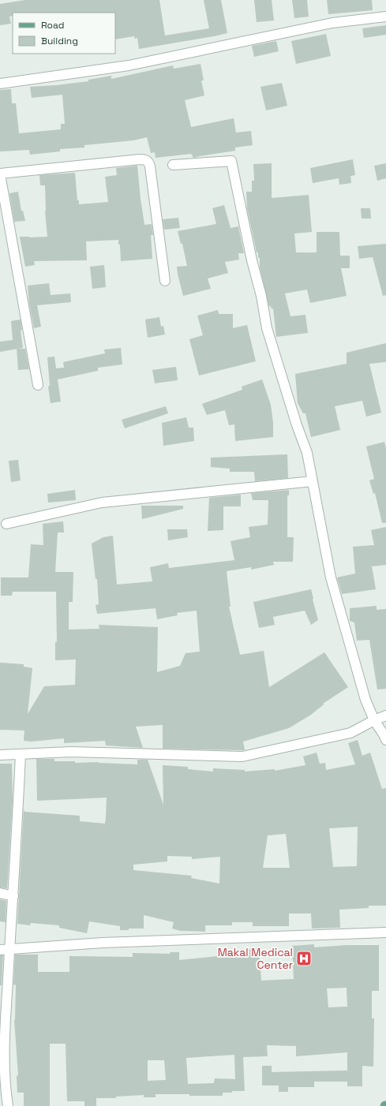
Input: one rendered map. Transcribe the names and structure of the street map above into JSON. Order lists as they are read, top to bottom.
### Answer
{
  "places": {
    "hospital": ["Makal Medical Center"]
  },
  "legend": ["Road", "Building"]
}
